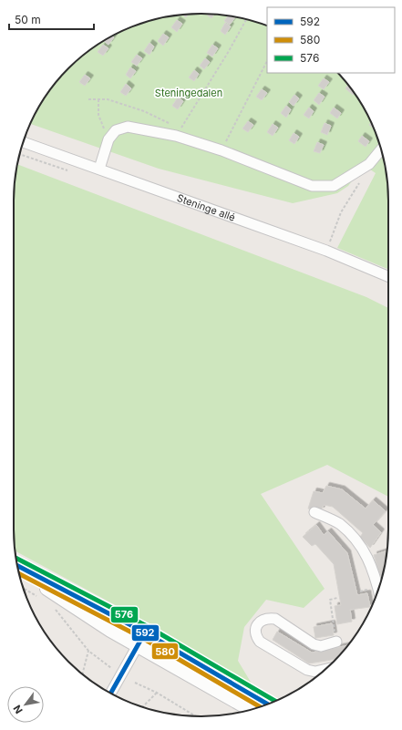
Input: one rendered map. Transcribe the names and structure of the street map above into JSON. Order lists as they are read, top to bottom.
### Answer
{
  "streets": {
    "street": ["Steninge allé"]
  },
  "parks": ["Steningedalen"],
  "lines": ["transit line 576", "transit line 592", "transit line 580"],
  "legend": ["592", "580", "576"],
  "scale_bar": "50 m",
  "north": "bottom left"
}
